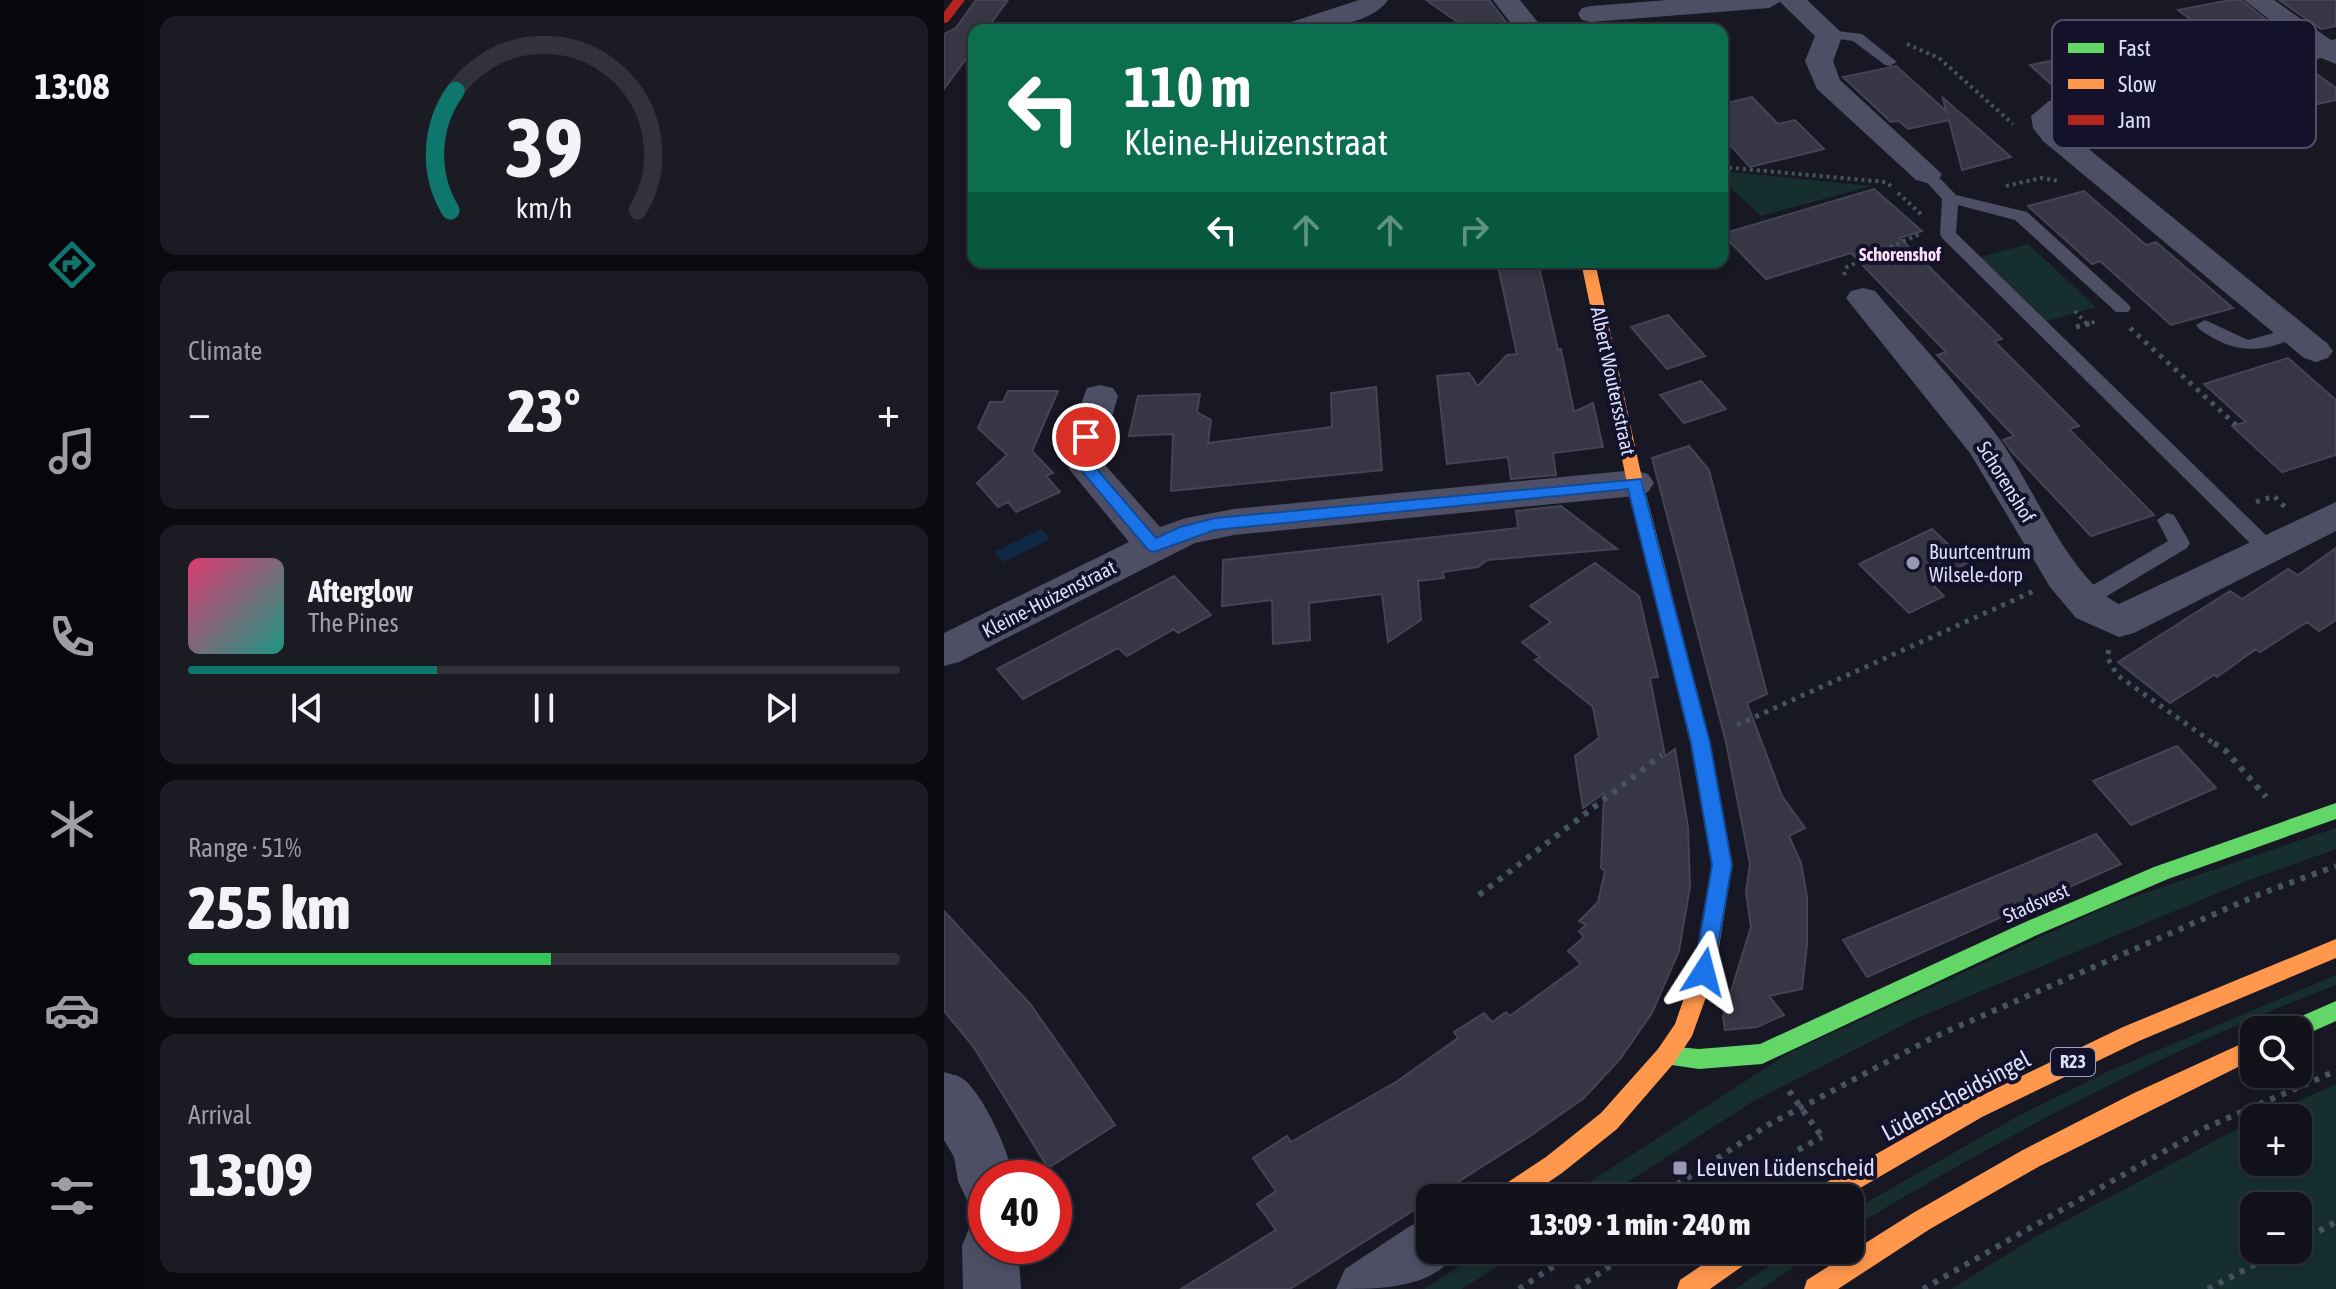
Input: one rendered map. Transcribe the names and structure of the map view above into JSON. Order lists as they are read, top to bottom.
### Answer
{
  "streets": {
    "street": [
      "Albert Woutersstraat",
      "Schorenshof",
      "Kleine-Huizenstraat",
      "Stadsvest",
      "R23",
      "Lüdenscheidsingel"
    ]
  },
  "crossings": [
    ["Albert Woutersstraat", "Kleine-Huizenstraat"],
    ["Albert Woutersstraat", "Stadsvest"]
  ],
  "districts": ["Schorenshof"],
  "places": {
    "other": ["Buurtcentrum Wilsele-dorp"],
    "transit": ["Leuven Lüdenscheid"]
  },
  "legend": ["Fast", "Slow", "Jam"],
  "page": {
    "tabs": "13:08",
    "turn": ["110 m", "Kleine-Huizenstraat"],
    "tile": [
      "Climate",
      ["Range · 51%", "255 km"],
      ["Arrival", "13:09"]
    ],
    "heat": ["−", "23°", "+"],
    "song": ["Afterglow", "The Pines"],
    "map_buttons": ["+", "−"],
    "limit": "40",
    "trip": "13:09 · 1 min · 240 m",
    "gauge": ["39", "km/h"]
  }
}
